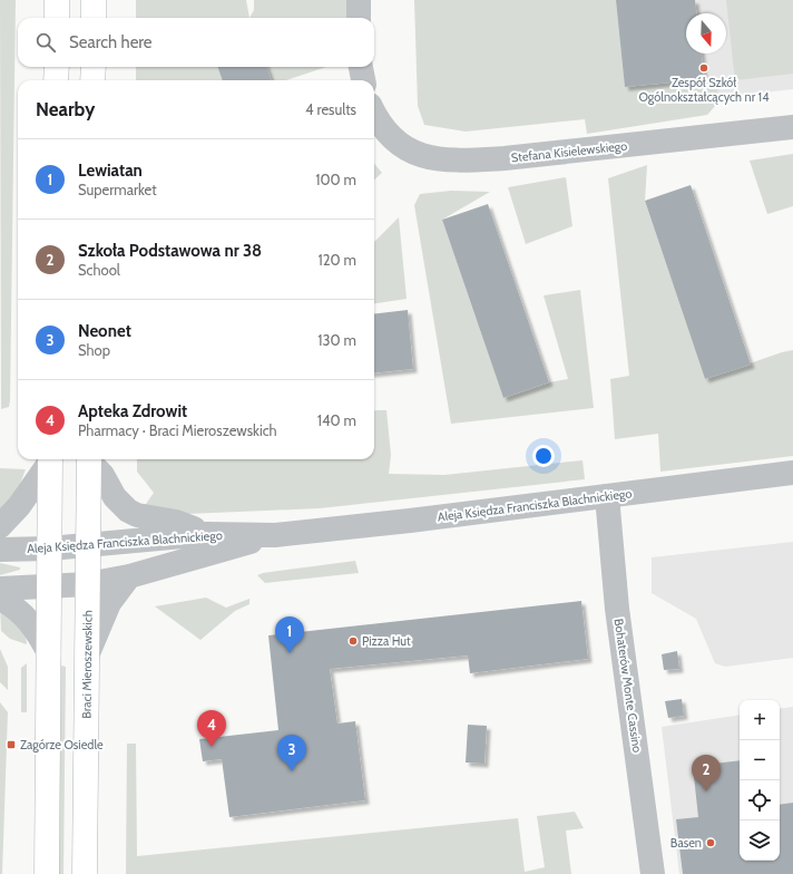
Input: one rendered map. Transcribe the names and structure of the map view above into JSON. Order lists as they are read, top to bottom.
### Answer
{
  "streets": {
    "main road": ["Braci Mieroszewskich"],
    "street": ["Stefana Kisielewskiego", "Aleja Księdza Franciszka Blachnickiego", "Bohaterów Monte Cassino"]
  },
  "crossings": [
    ["Aleja Księdza Franciszka Blachnickiego", "Braci Mieroszewskich"],
    ["Aleja Księdza Franciszka Blachnickiego", "Bohaterów Monte Cassino"]
  ],
  "places": {
    "other": ["Zespół Szkół Ogólnokształcących nr 14", "Pizza Hut", "Basen"],
    "transit": ["Zagórze Osiedle"]
  },
  "north": "bottom",
  "page": {
    "search": "Search here",
    "heading": ["Nearby", "4 results"],
    "list": [
      {
        "mark": "1",
        "name": "Lewiatan",
        "note": "Supermarket",
        "value": "100 m"
      },
      {
        "mark": "2",
        "name": "Szkoła Podstawowa nr 38",
        "note": "School",
        "value": "120 m"
      },
      {
        "mark": "3",
        "name": "Neonet",
        "note": "Shop",
        "value": "130 m"
      },
      {
        "mark": "4",
        "name": "Apteka Zdrowit",
        "note": "Pharmacy · Braci Mieroszewskich",
        "value": "140 m"
      }
    ],
    "pins": [
      "1",
      "4",
      "3",
      "2"
    ],
    "map_buttons": ["+", "−"]
  }
}
